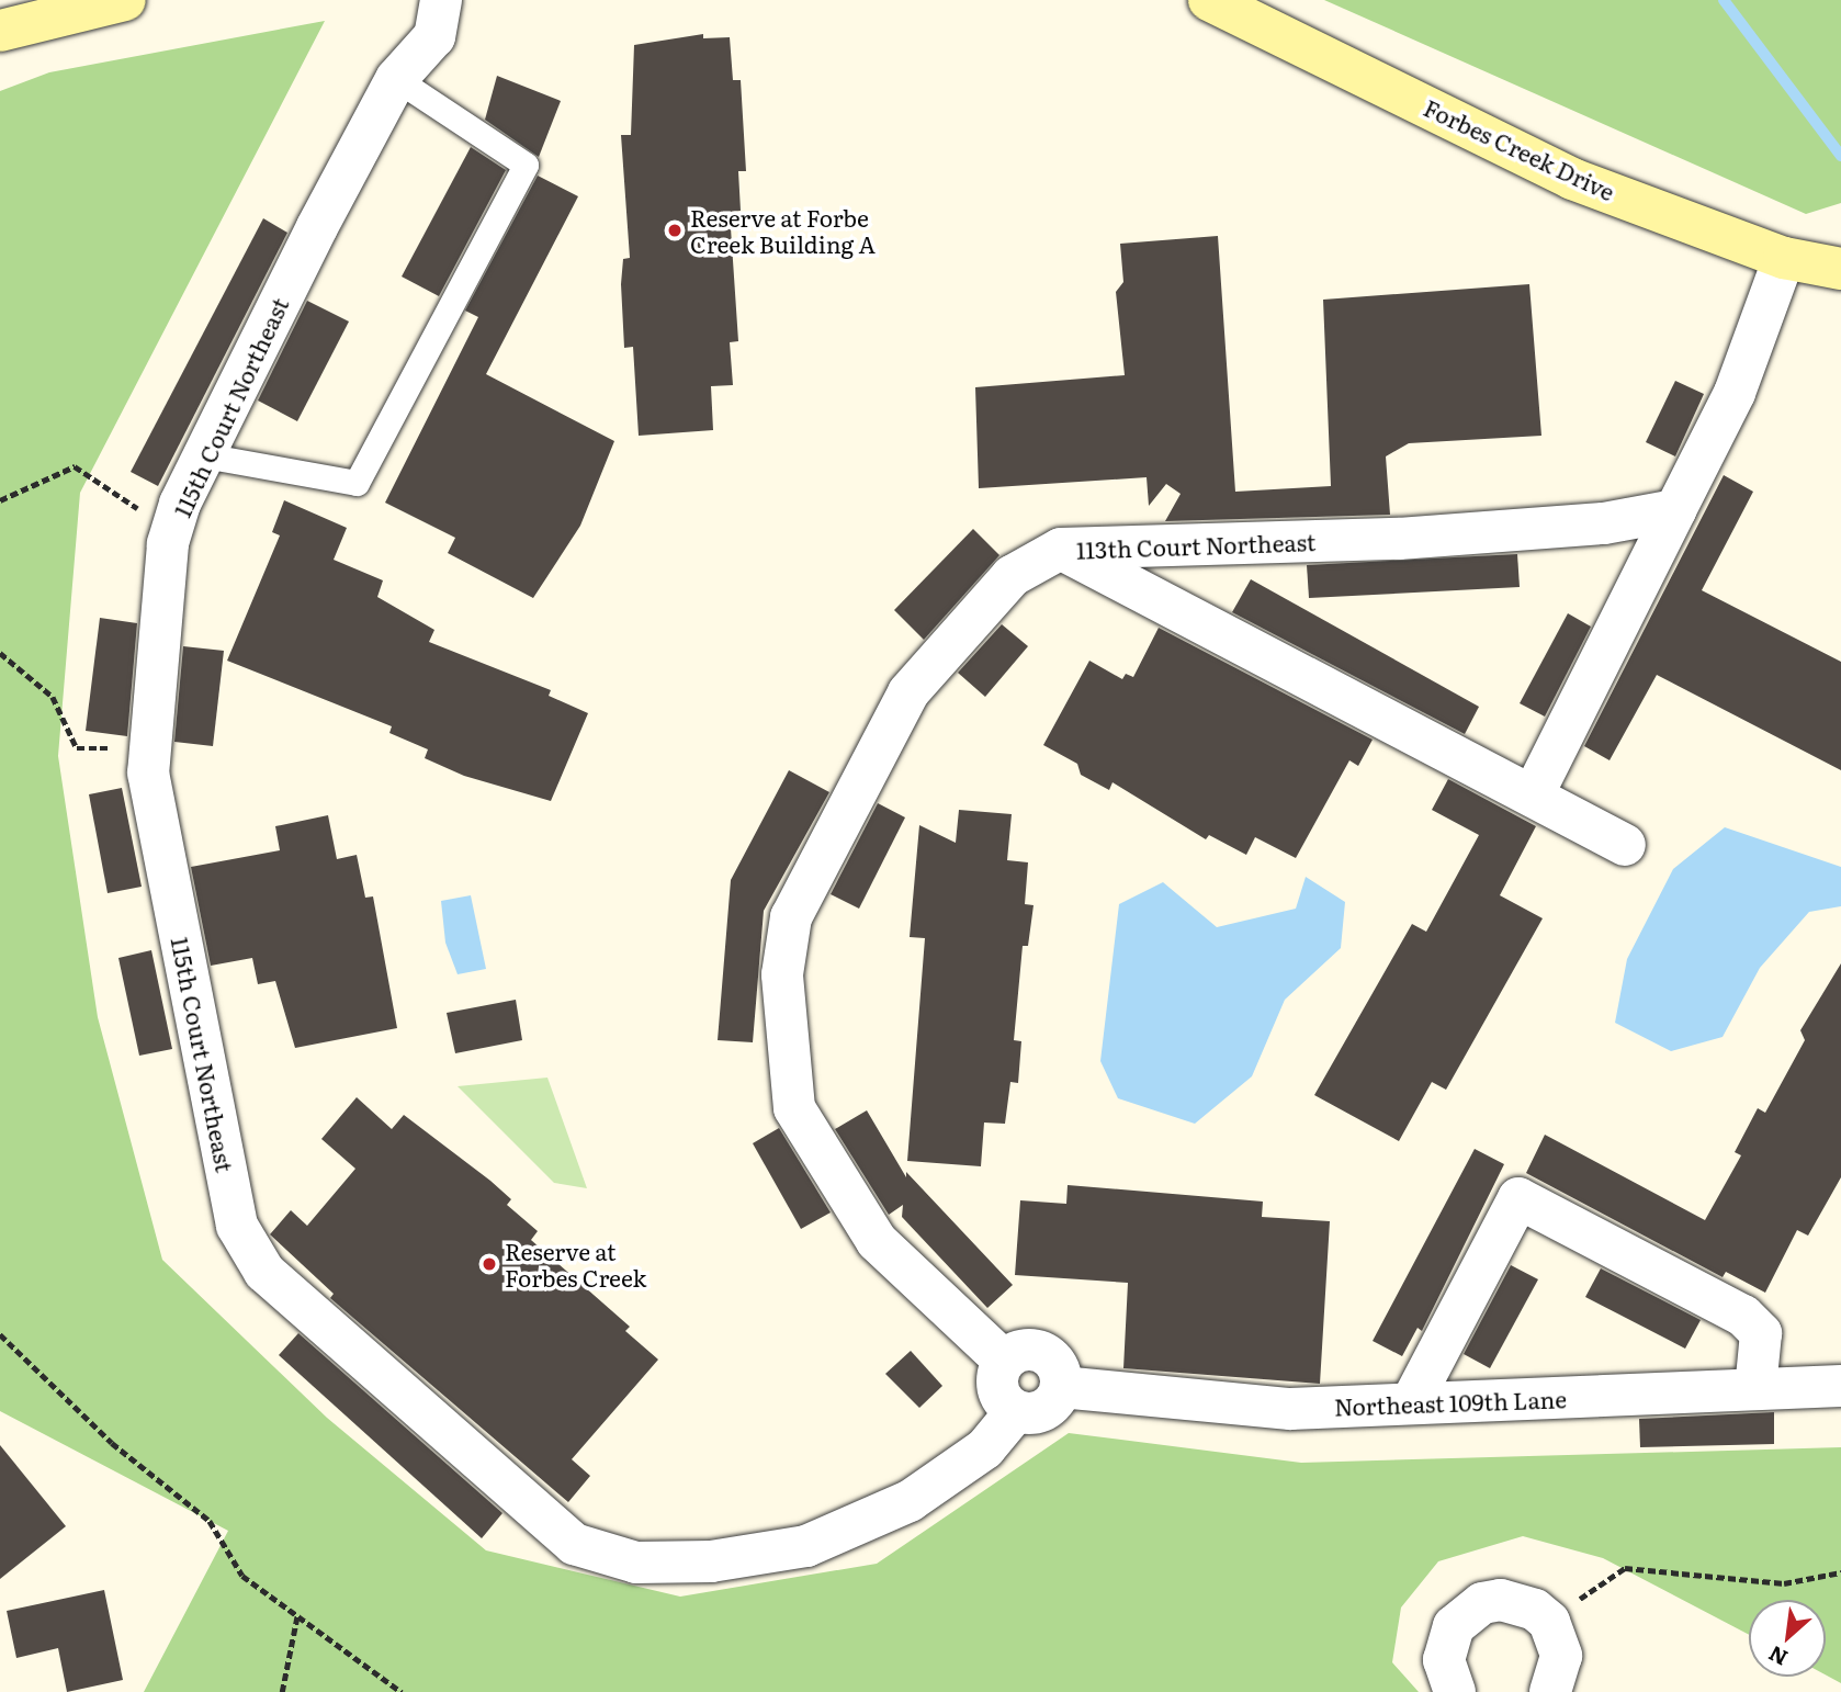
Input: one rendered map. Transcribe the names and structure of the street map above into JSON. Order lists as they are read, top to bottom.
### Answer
{
  "streets": {
    "street": [
      "Forbes Creek Drive",
      "115th Court Northeast",
      "113th Court Northeast",
      "Northeast 109th Lane"
    ]
  },
  "crossings": [
    ["115th Court Northeast", "113th Court Northeast"],
    ["115th Court Northeast", "Northeast 109th Lane"],
    ["113th Court Northeast", "Northeast 109th Lane"]
  ],
  "places": ["Reserve at Forbe Creek Building A", "Reserve at Forbes Creek"],
  "north": "bottom left"
}
